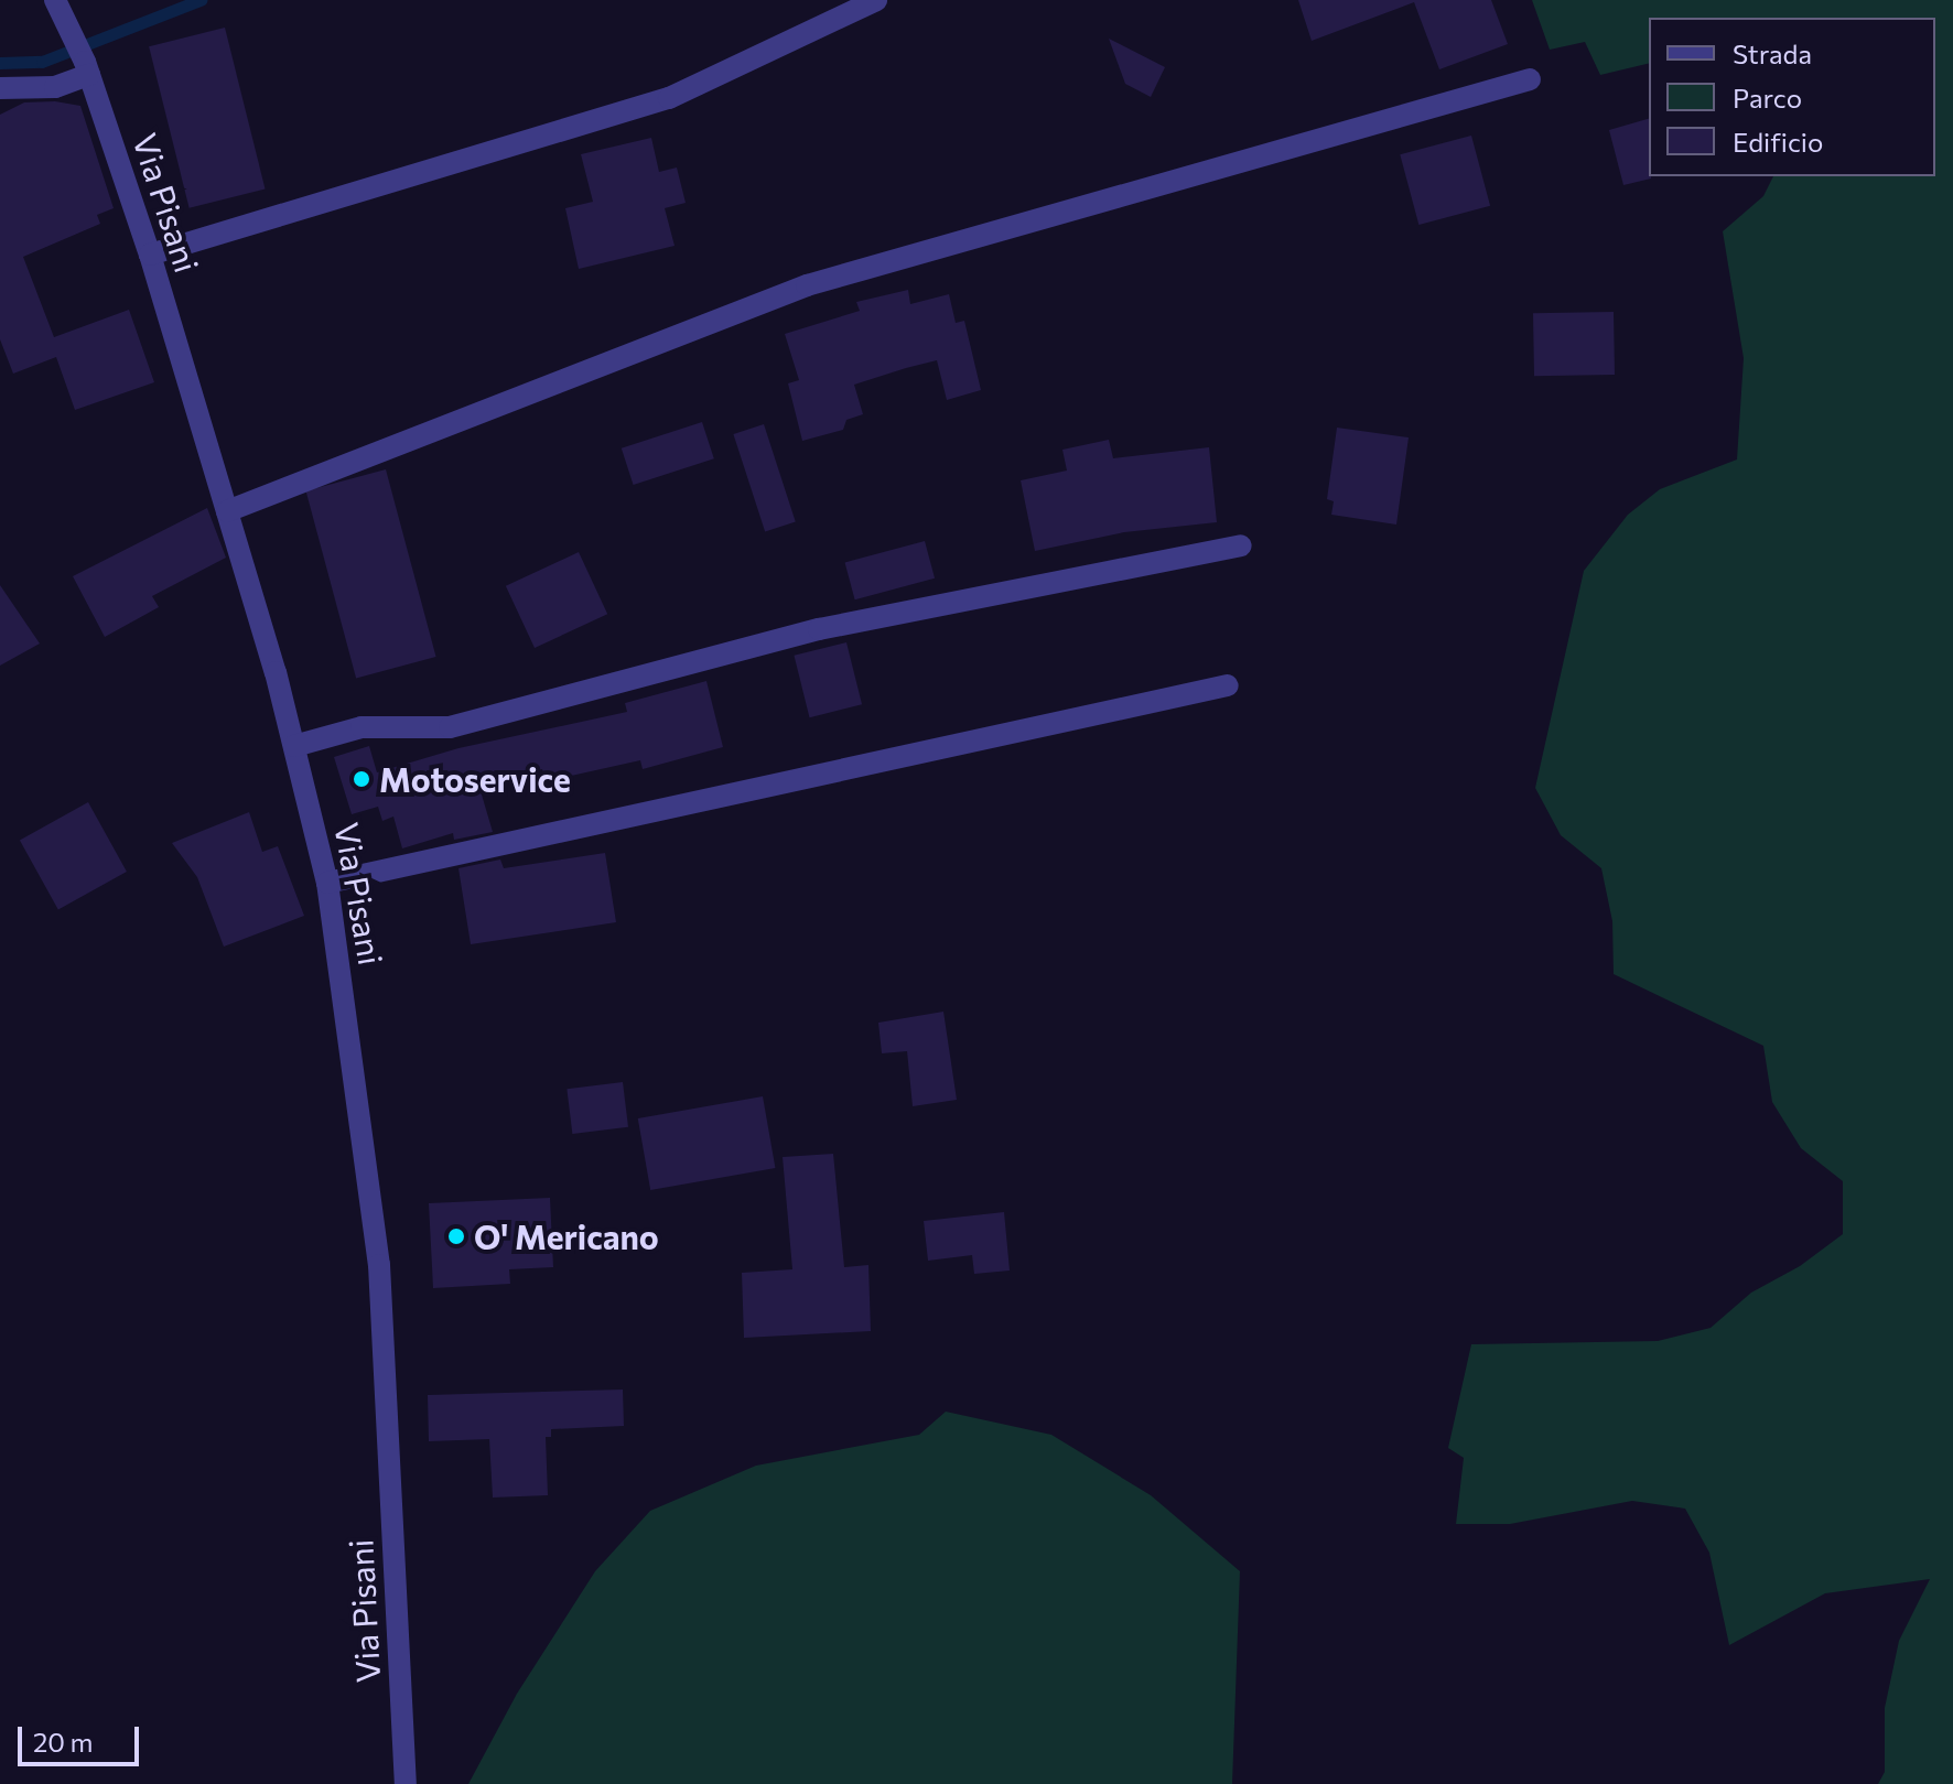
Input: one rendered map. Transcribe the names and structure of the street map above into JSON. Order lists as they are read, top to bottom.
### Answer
{
  "streets": {
    "street": ["Via Pisani"]
  },
  "places": ["Motoservice", "O' Mericano"],
  "legend": ["Strada", "Parco", "Edificio"],
  "scale_bar": "20 m"
}
